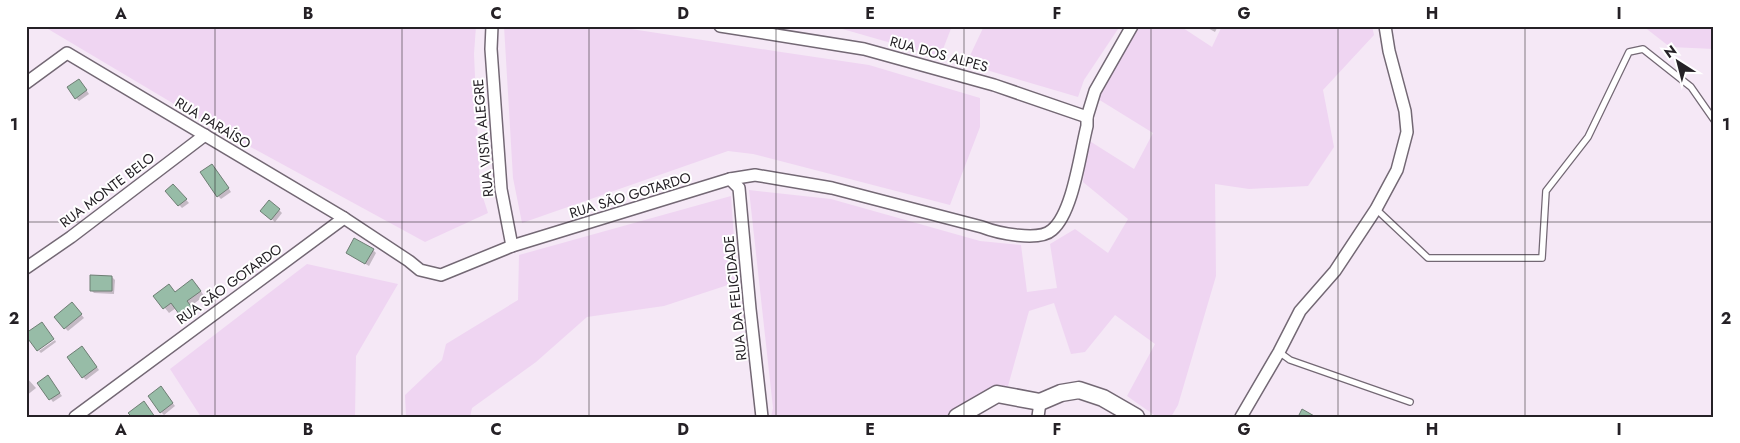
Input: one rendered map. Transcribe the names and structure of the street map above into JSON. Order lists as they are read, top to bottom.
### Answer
{
  "streets": {
    "street": [
      "RUA DOS ALPES",
      "RUA PARAÍSO",
      "RUA VISTA ALEGRE",
      "RUA MONTE BELO",
      "RUA SÃO GOTARDO",
      "RUA DA FELICIDADE"
    ]
  },
  "crossings": [
    ["RUA DOS ALPES", "RUA SÃO GOTARDO"],
    ["RUA PARAÍSO", "RUA MONTE BELO"],
    ["RUA PARAÍSO", "RUA SÃO GOTARDO"],
    ["RUA VISTA ALEGRE", "RUA SÃO GOTARDO"],
    ["RUA SÃO GOTARDO", "RUA DA FELICIDADE"]
  ],
  "north": "top left",
  "grid": {
    "columns": [
      "A",
      "B",
      "C",
      "D",
      "E",
      "F",
      "G",
      "H",
      "I"
    ],
    "rows": ["1", "2"]
  }
}
